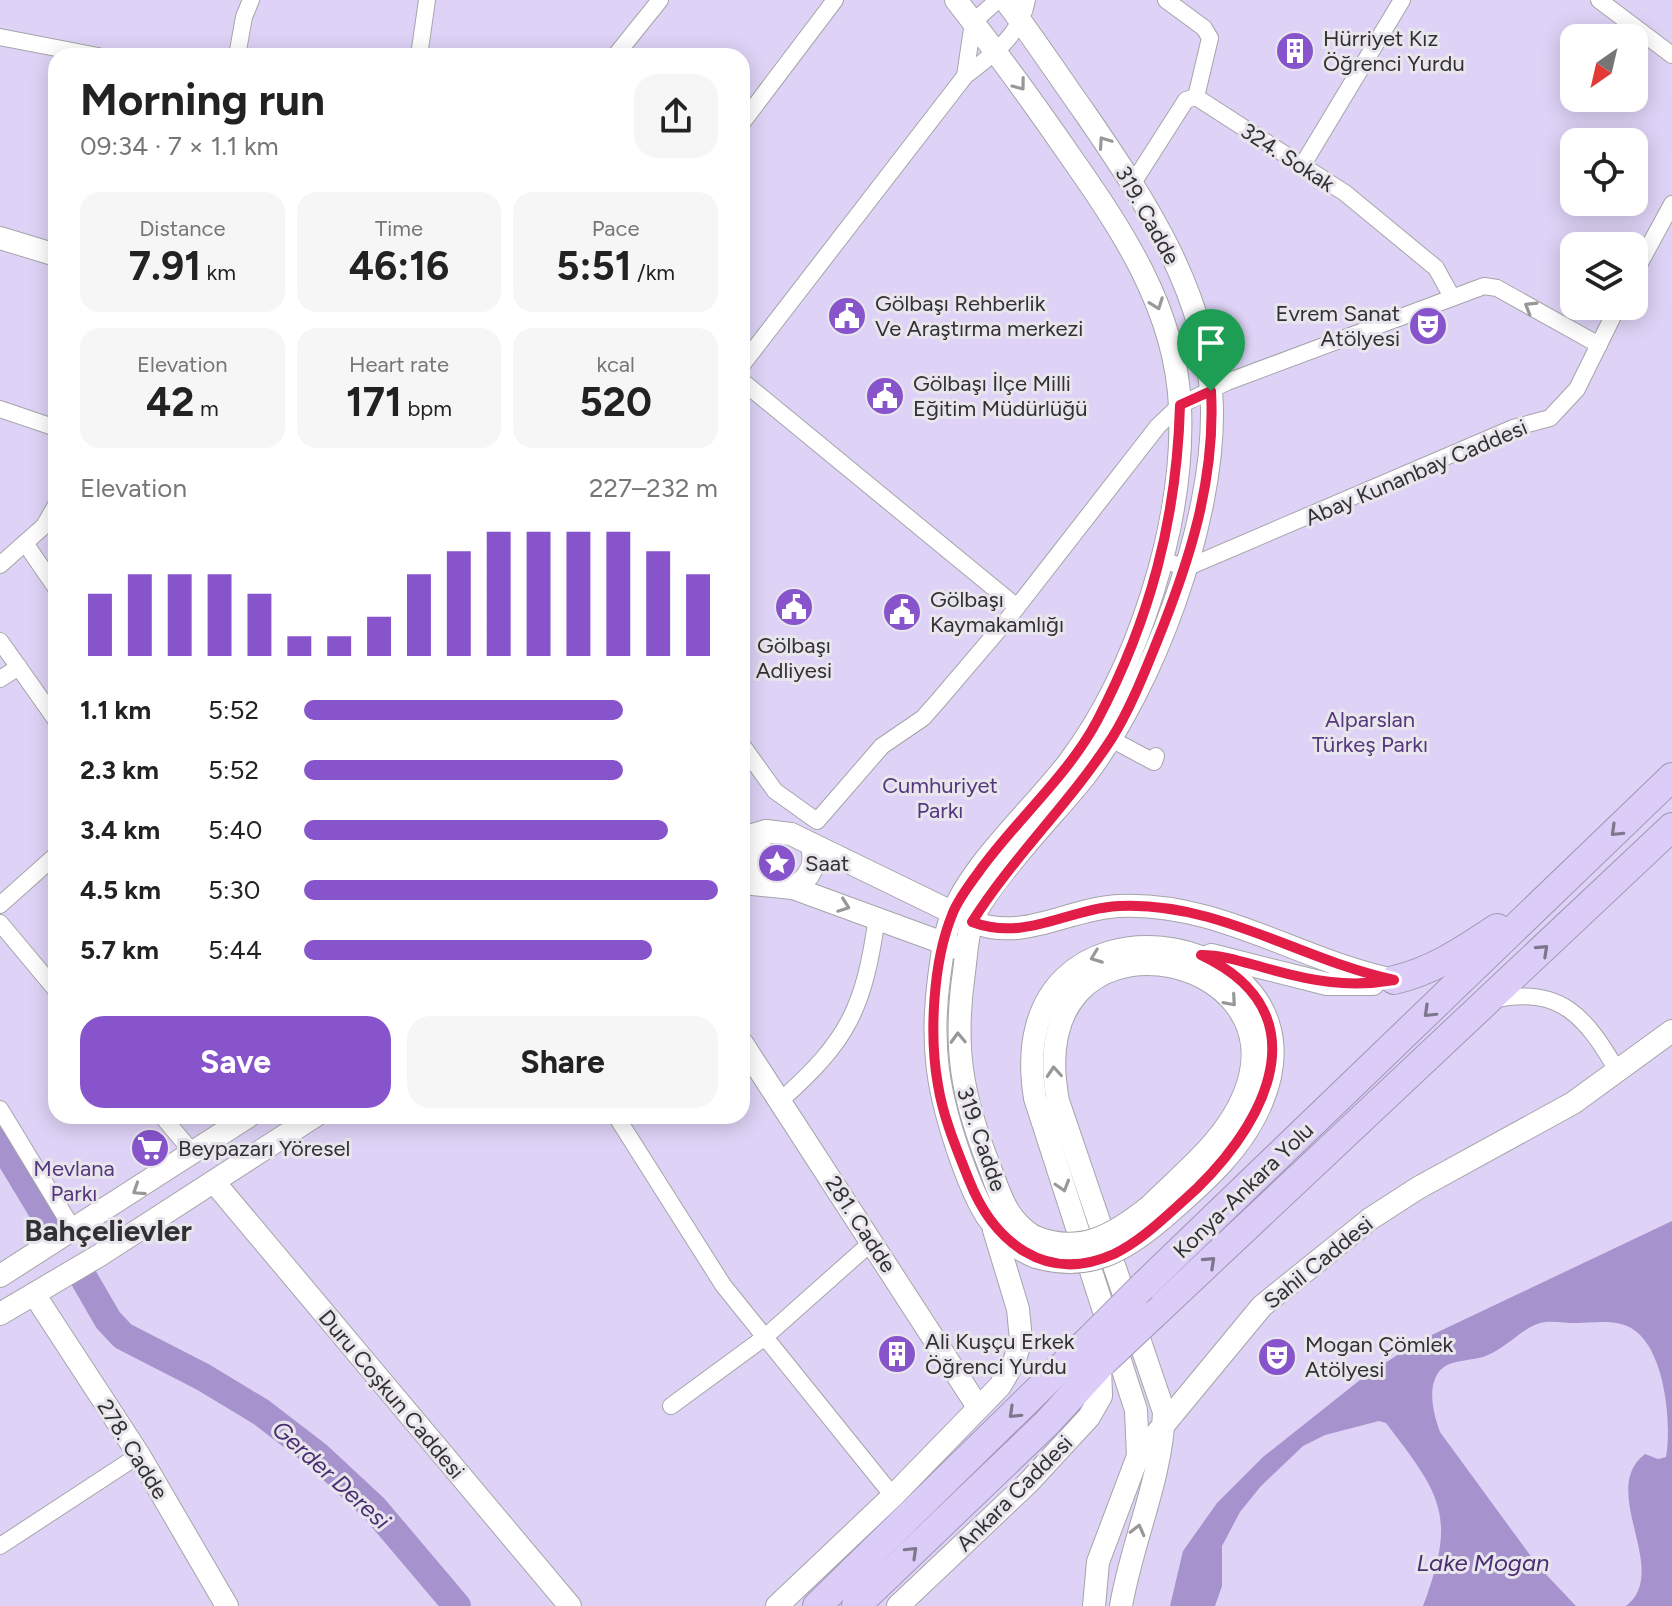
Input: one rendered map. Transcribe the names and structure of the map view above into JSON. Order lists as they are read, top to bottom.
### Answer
{
  "streets": {
    "highway": ["Konya-Ankara Yolu"],
    "street": [
      "324. Sokak",
      "319. Cadde",
      "Abay Kunanbay Caddesi",
      "281. Cadde",
      "Sahil Caddesi",
      "Duru Coşkun Caddesi",
      "278. Cadde",
      "Ankara Caddesi"
    ]
  },
  "crossings": [
    ["319. Cadde", "Abay Kunanbay Caddesi"],
    ["319. Cadde", "281. Cadde"],
    ["319. Cadde", "Sahil Caddesi"],
    ["Konya-Ankara Yolu", "Ankara Caddesi"]
  ],
  "districts": ["Bahçelievler"],
  "water": ["Gerder Deresi", "Lake Mogan"],
  "parks": ["Alparslan Türkeş Parkı", "Cumhuriyet Parkı", "Mevlana Parkı"],
  "places": {
    "building": ["Hürriyet Kız Öğrenci Yurdu", "Ali Kuşçu Erkek Öğrenci Yurdu"],
    "public building": [
      "Gölbaşı Rehberlik Ve Araştırma merkezi",
      "Gölbaşı İlçe Milli Eğitim Müdürlüğü",
      "Gölbaşı Adliyesi",
      "Gölbaşı Kaymakamlığı"
    ],
    "theatre": ["Evrem Sanat Atölyesi", "Mogan Çömlek Atölyesi"],
    "place": ["Saat"],
    "supermarket": ["Beypazarı Yöresel"]
  },
  "north": "bottom left",
  "page": {
    "heading": ["Morning run", "09:34 · 7 × 1.1 km"],
    "stats": [
      ["Distance", "7.91 km"],
      ["Time", "46:16"],
      ["Pace", "5:51 /km"],
      ["Elevation", "42 m"],
      ["Heart rate", "171 bpm"],
      ["kcal", "520"]
    ],
    "chart": ["Elevation", "227–232 m"],
    "list": [
      {
        "name": "1.1 km",
        "note": "5:52"
      },
      {
        "name": "2.3 km",
        "note": "5:52"
      },
      {
        "name": "3.4 km",
        "note": "5:40"
      },
      {
        "name": "4.5 km",
        "note": "5:30"
      },
      {
        "name": "5.7 km",
        "note": "5:44"
      }
    ],
    "buttons": ["Save", "Share"]
  }
}
